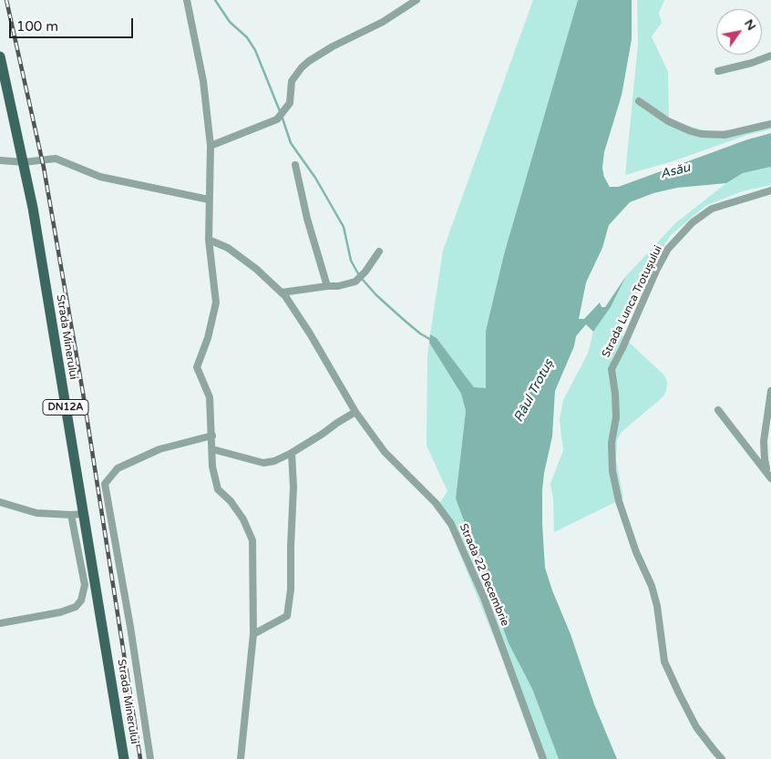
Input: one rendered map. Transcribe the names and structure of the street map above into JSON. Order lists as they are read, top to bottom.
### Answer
{
  "streets": {
    "main road": ["Strada Minerului", "DN12A"],
    "street": ["Strada Lunca Trotușului", "Strada 22 Decembrie"]
  },
  "water": ["Asău", "Râul Trotuș"],
  "scale_bar": "100 m",
  "north": "top right"
}
